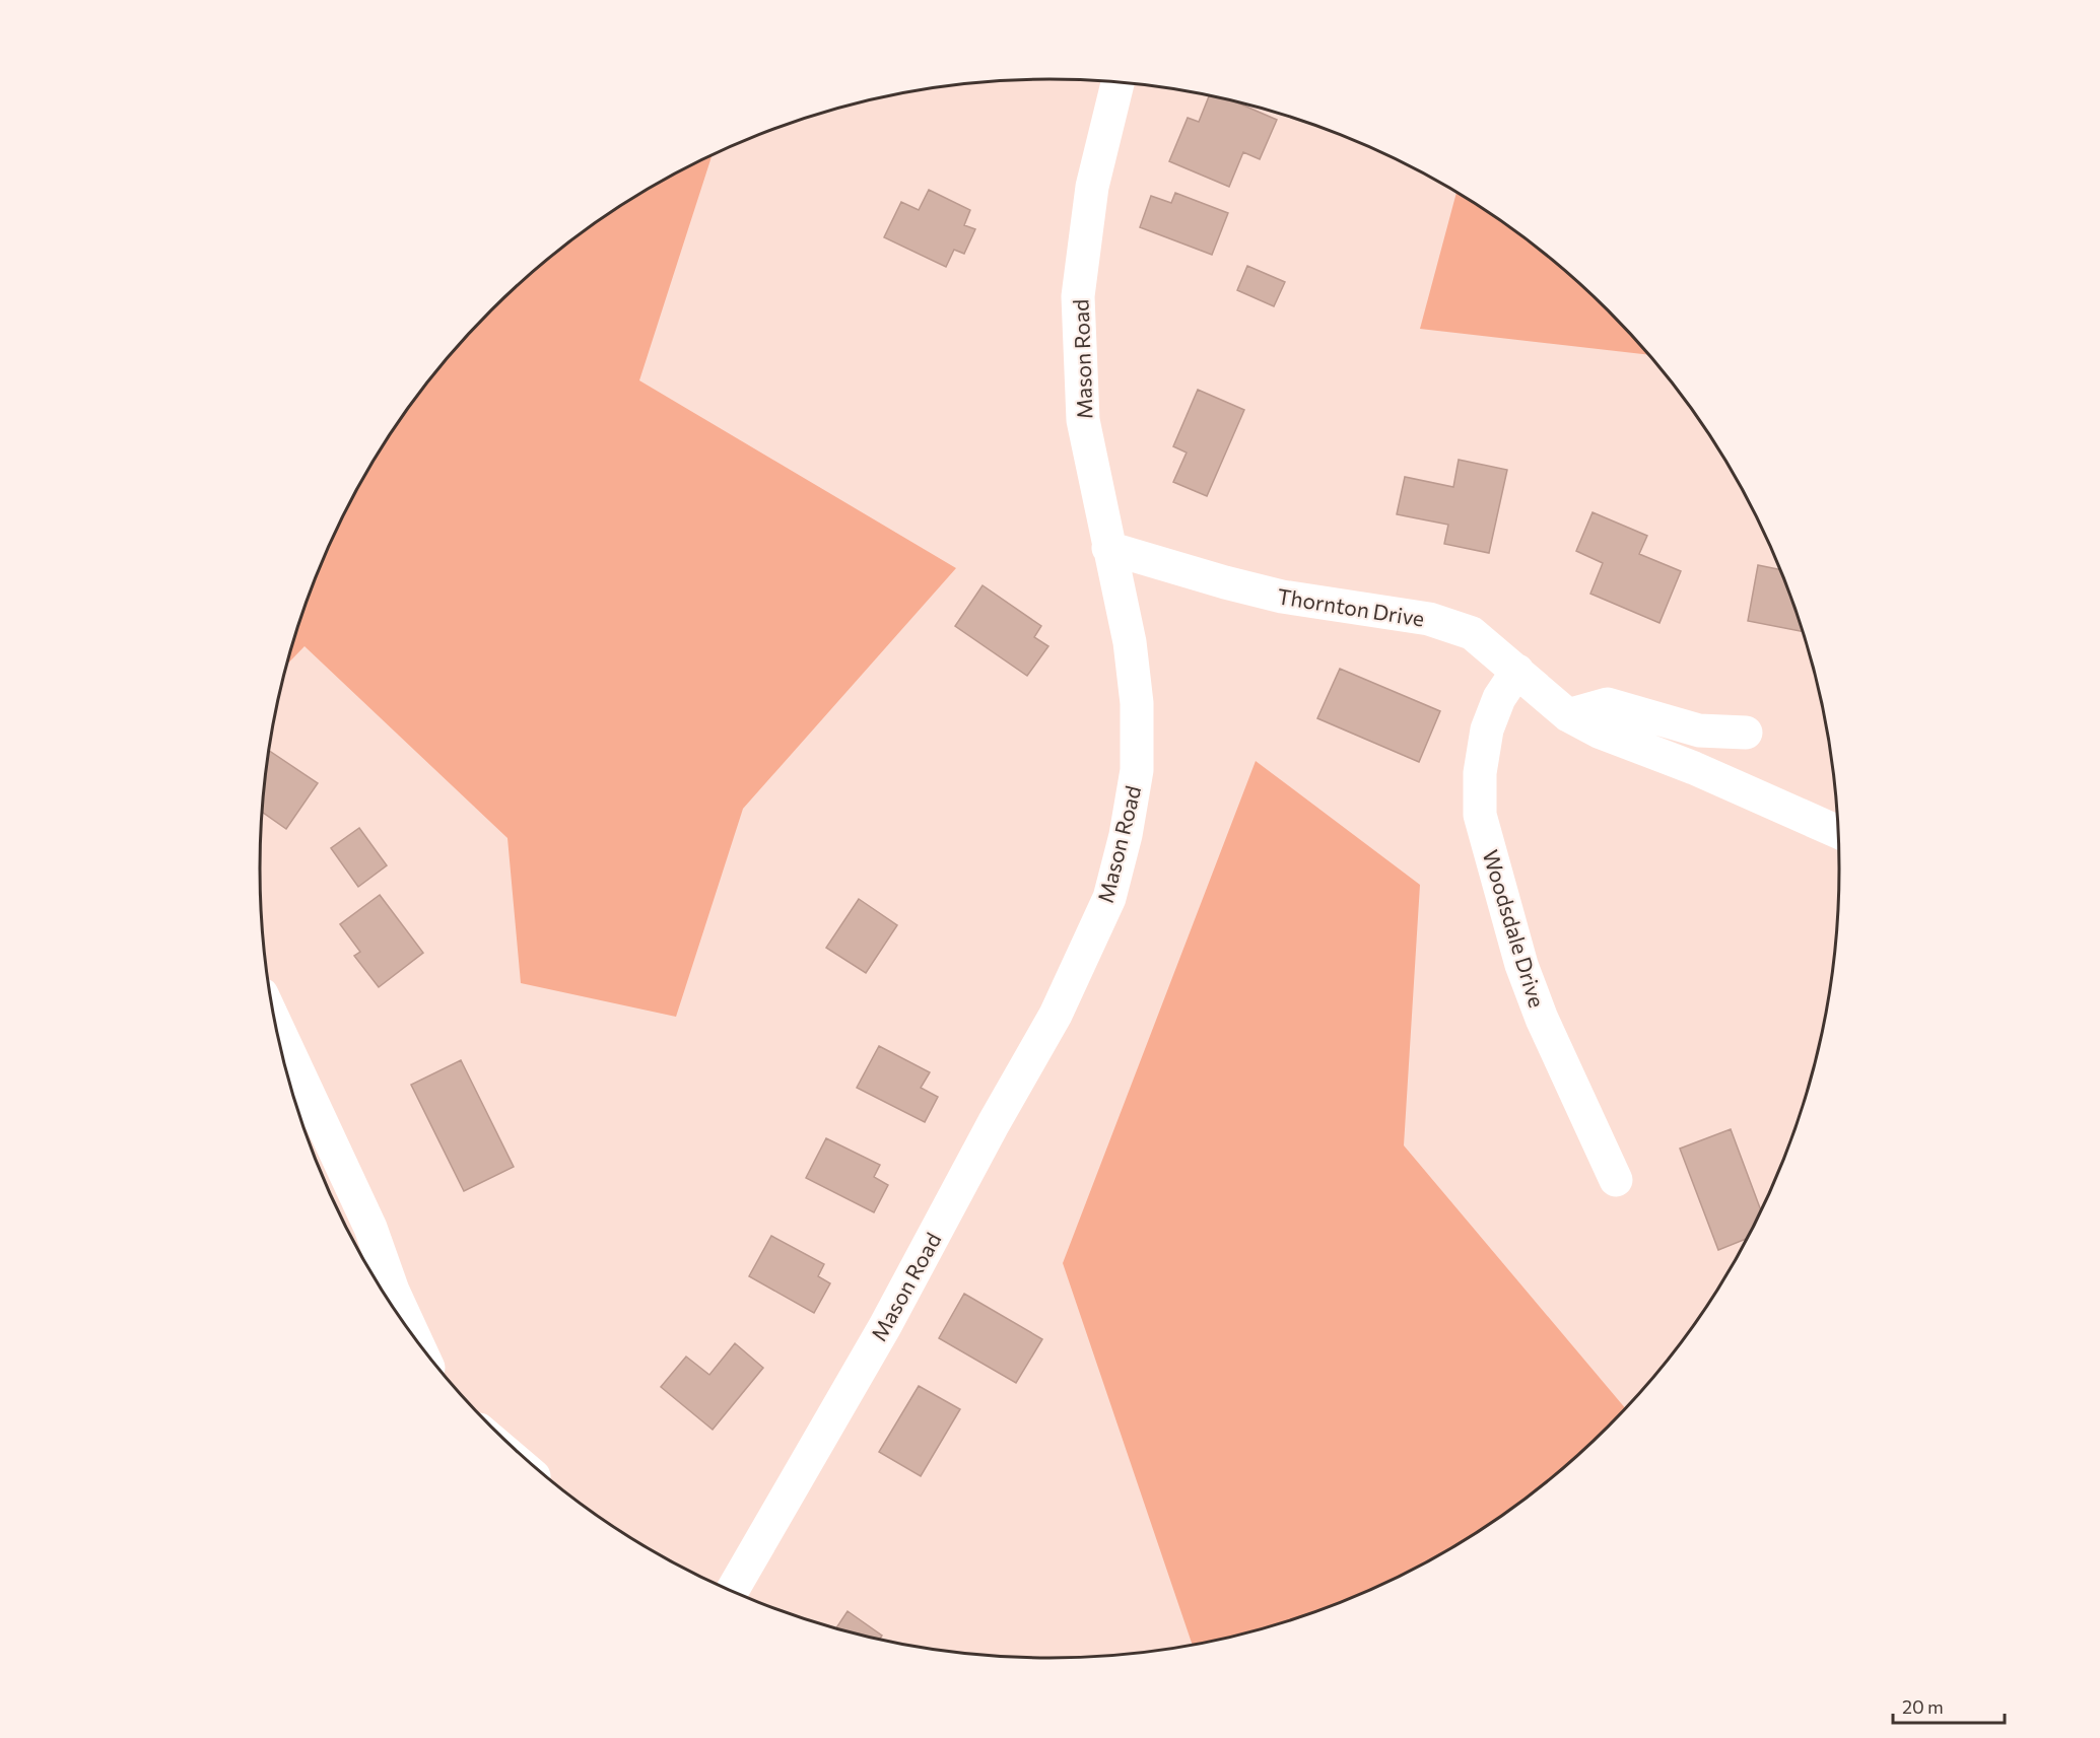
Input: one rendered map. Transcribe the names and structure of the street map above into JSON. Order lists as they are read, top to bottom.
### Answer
{
  "streets": {
    "street": ["Mason Road", "Thornton Drive", "Woodsdale Drive"]
  },
  "crossings": [
    ["Mason Road", "Thornton Drive"],
    ["Thornton Drive", "Woodsdale Drive"]
  ],
  "scale_bar": "20 m"
}
